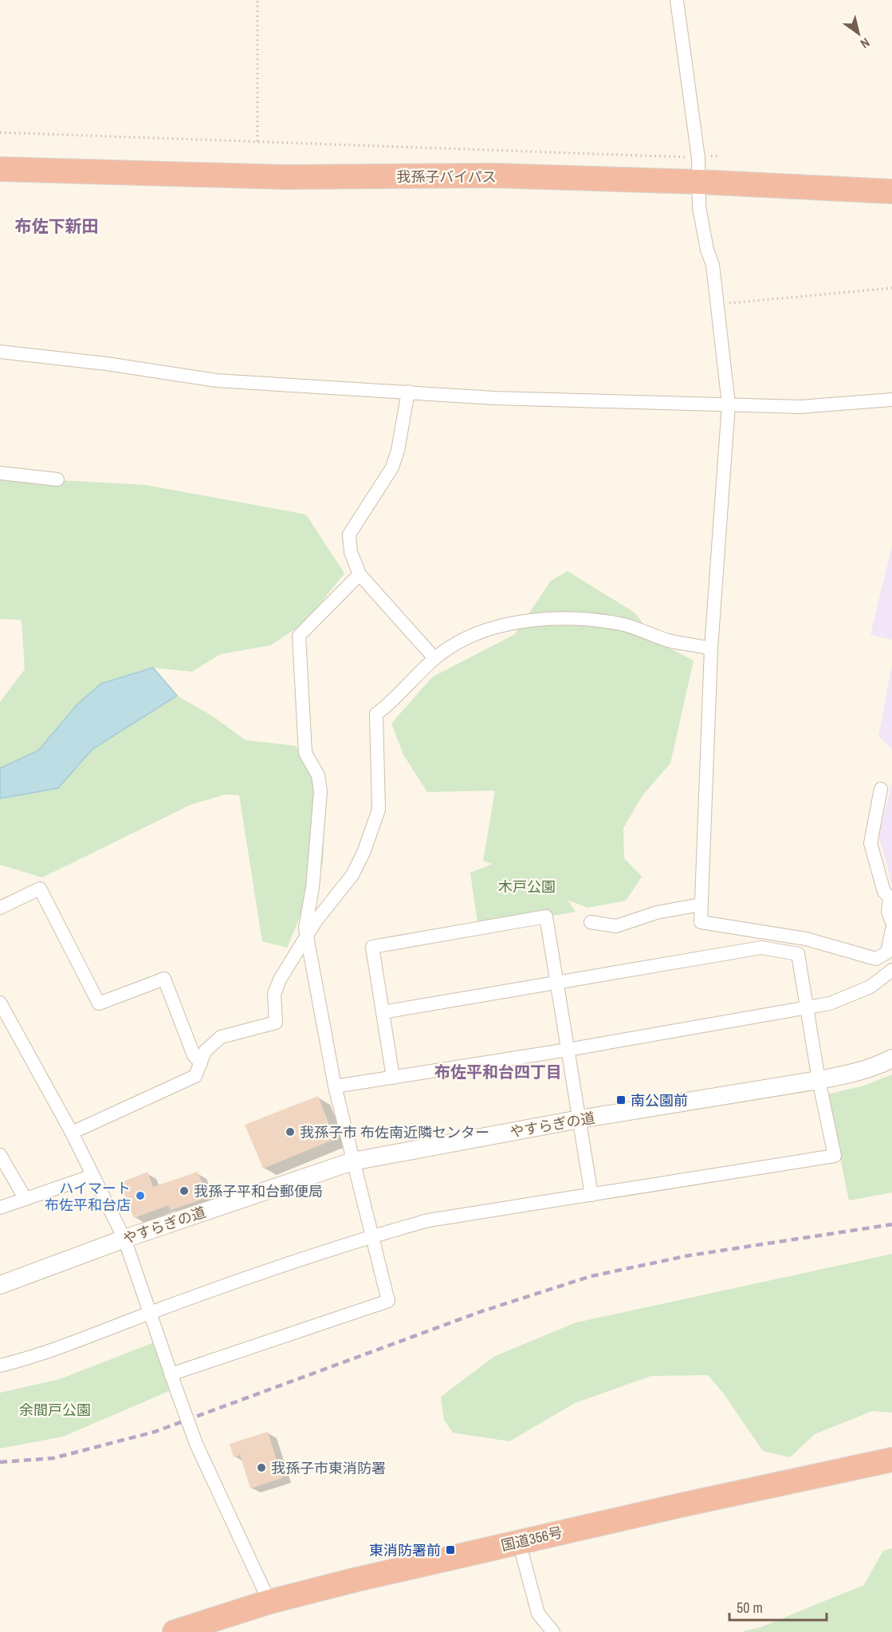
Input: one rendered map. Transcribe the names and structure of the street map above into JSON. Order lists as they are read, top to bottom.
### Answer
{
  "streets": {
    "highway": ["我孫子バイパス", "国道356号"],
    "street": ["やすらぎの道"]
  },
  "districts": ["布佐下新田", "布佐平和台四丁目"],
  "parks": ["木戸公園", "余間戸公園"],
  "places": {
    "transit": ["南公園前", "東消防署前"],
    "other": [
      "我孫子市 布佐南近隣センター",
      "我孫子平和台郵便局",
      "ハイマート 布佐平和台店",
      "我孫子市東消防署"
    ]
  },
  "scale_bar": "50 m",
  "north": "bottom right"
}
